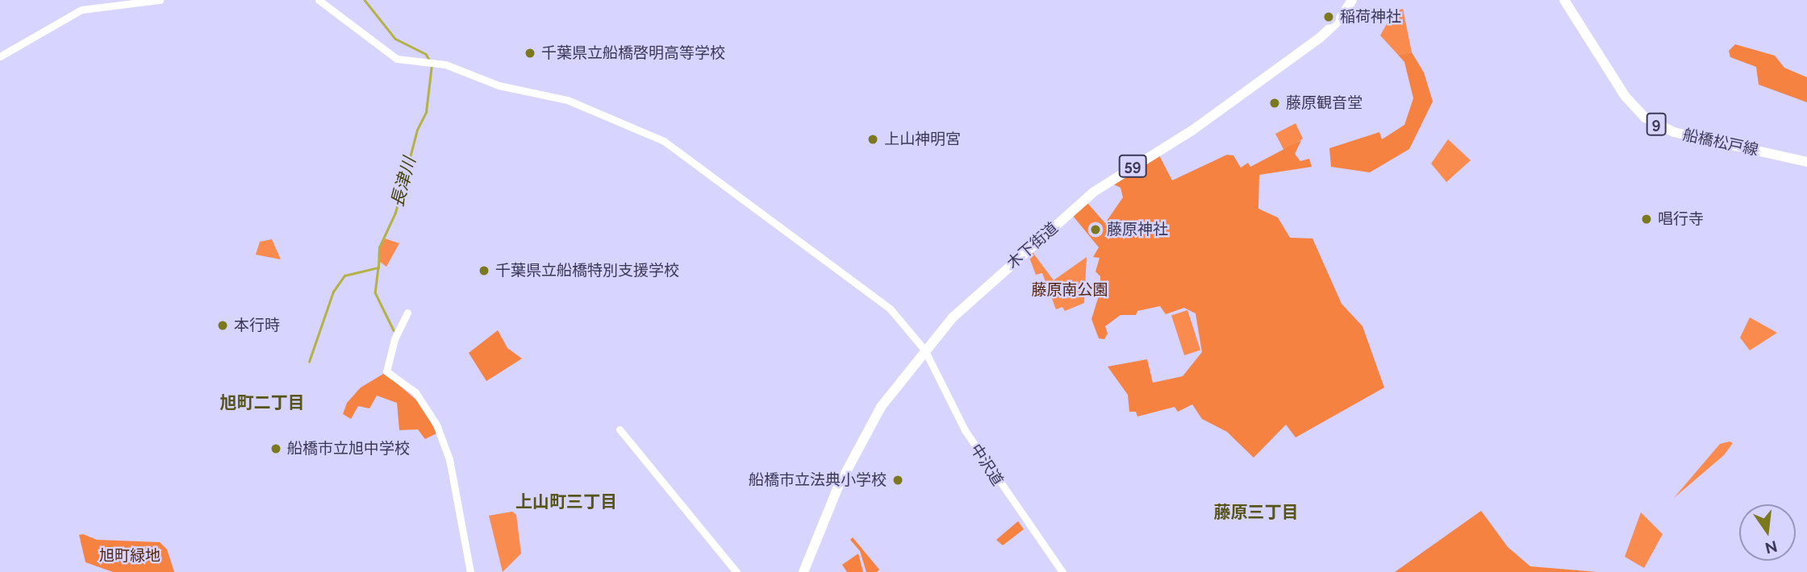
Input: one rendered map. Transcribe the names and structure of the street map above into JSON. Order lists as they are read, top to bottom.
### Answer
{
  "streets": {
    "main road": [
      "9",
      "船橋松戸線",
      "59",
      "木下街道"
    ],
    "street": ["中沢道"]
  },
  "crossings": [
    ["木下街道", "中沢道"]
  ],
  "districts": ["旭町二丁目", "上山町三丁目", "藤原三丁目"],
  "water": ["長津川"],
  "parks": ["藤原南公園", "旭町緑地"],
  "places": [
    "稲荷神社",
    "千葉県立船橋啓明高等学校",
    "藤原観音堂",
    "上山神明宮",
    "唱行寺",
    "藤原神社",
    "千葉県立船橋特別支援学校",
    "本行時",
    "船橋市立旭中学校",
    "船橋市立法典小学校"
  ],
  "north": "bottom"
}
